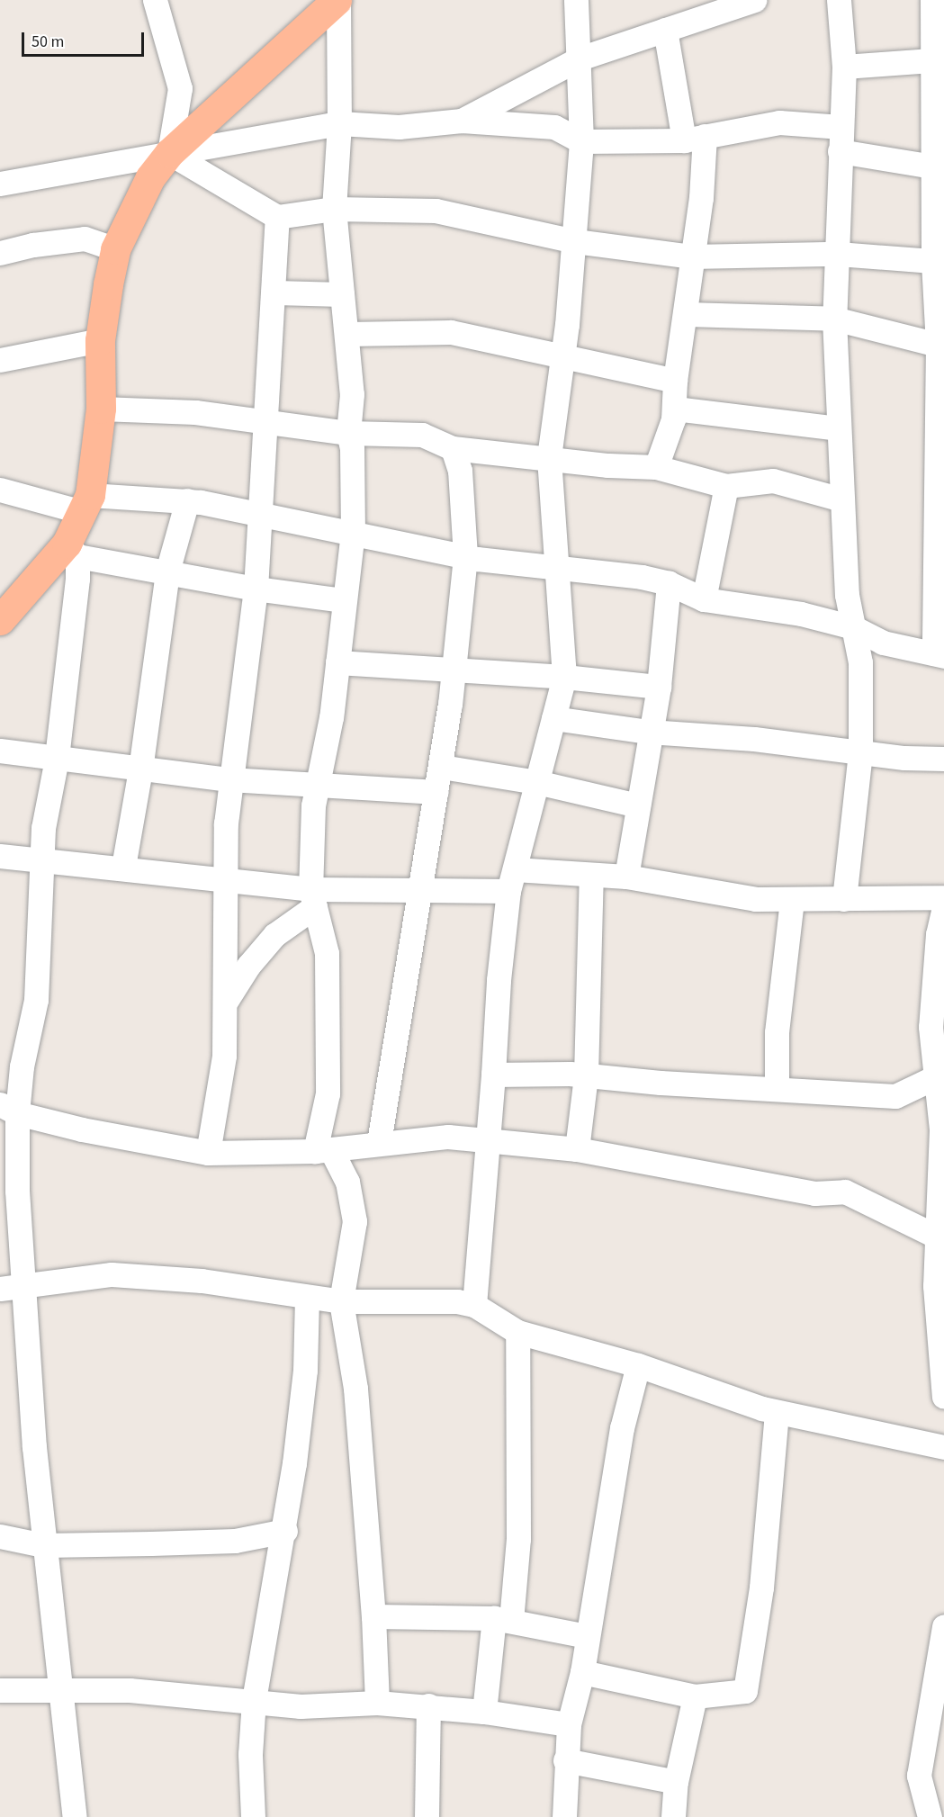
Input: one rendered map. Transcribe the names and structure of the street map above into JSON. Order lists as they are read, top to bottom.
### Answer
{
  "scale_bar": "50 m"
}
